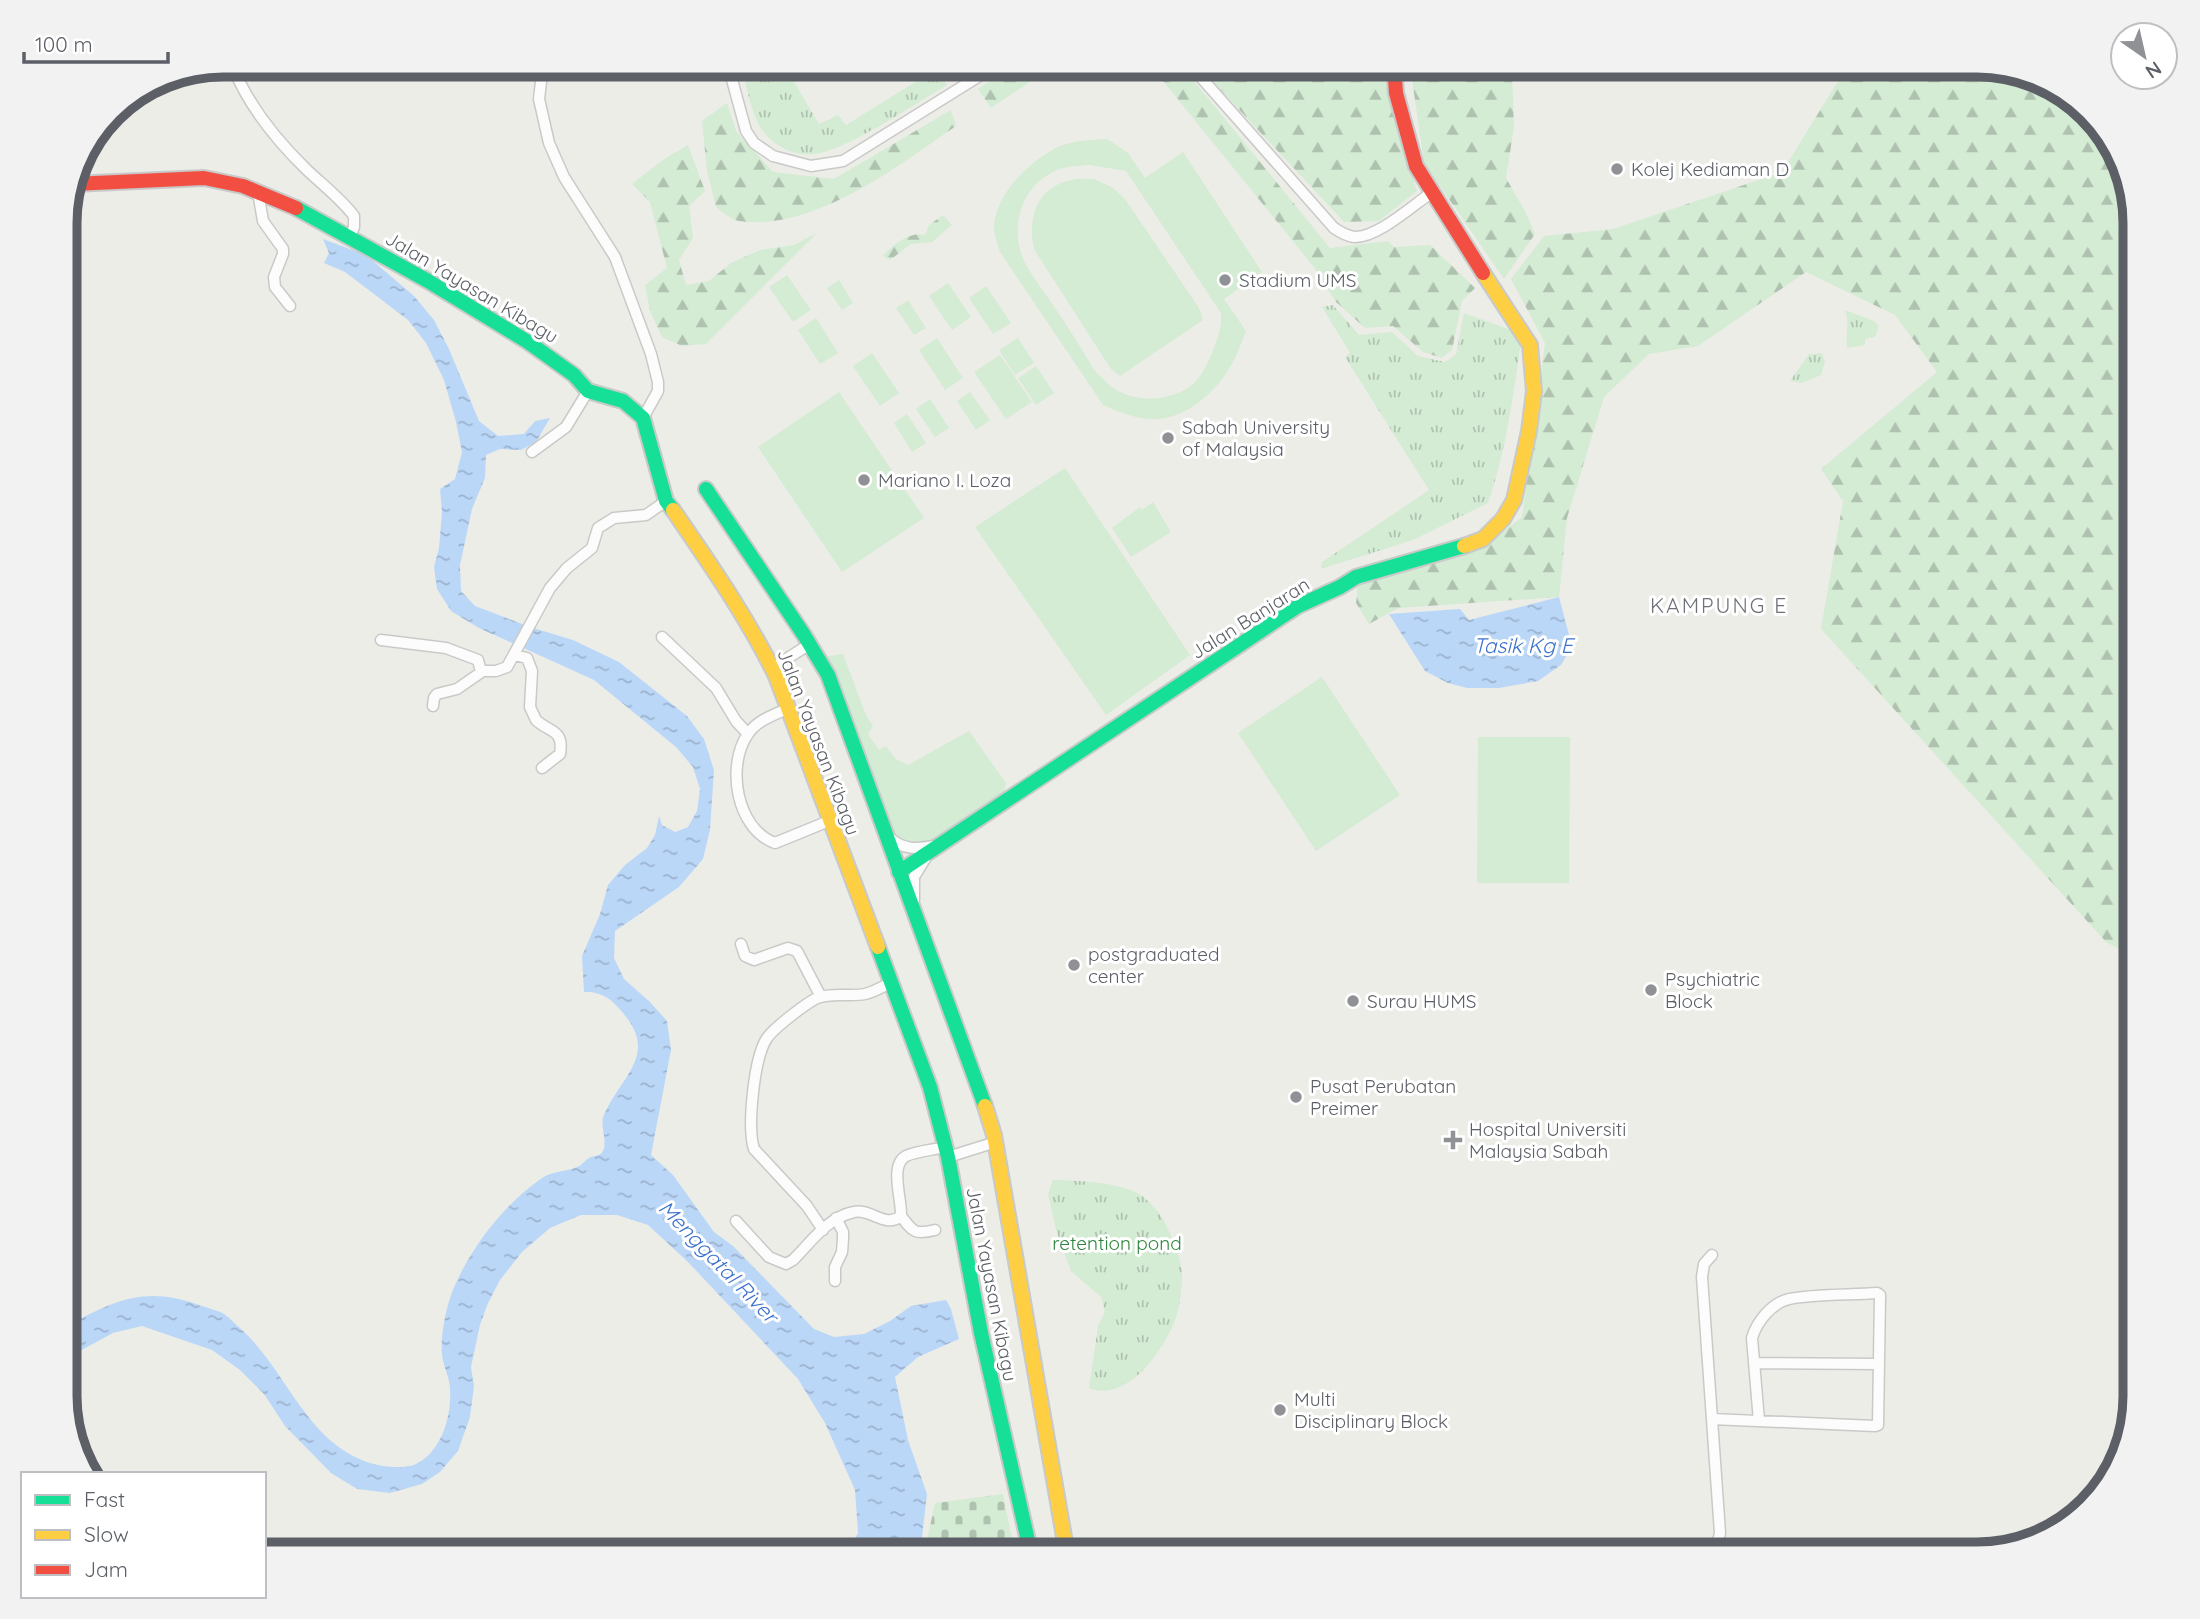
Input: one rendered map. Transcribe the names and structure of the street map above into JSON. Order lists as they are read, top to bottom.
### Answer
{
  "streets": {
    "street": ["Jalan Yayasan Kibagu", "Jalan Banjaran"]
  },
  "districts": ["KAMPUNG E"],
  "water": ["Tasik Kg E", "Menggatal River"],
  "parks": ["retention pond"],
  "places": {
    "other": [
      "Kolej Kediaman D",
      "Stadium UMS",
      "Sabah University of Malaysia",
      "Mariano I. Loza",
      "postgraduated center",
      "Psychiatric Block",
      "Surau HUMS",
      "Pusat Perubatan Preimer",
      "Multi Disciplinary Block"
    ],
    "health": ["Hospital Universiti Malaysia Sabah"]
  },
  "legend": ["Fast", "Slow", "Jam"],
  "scale_bar": "100 m",
  "north": "bottom right"
}
